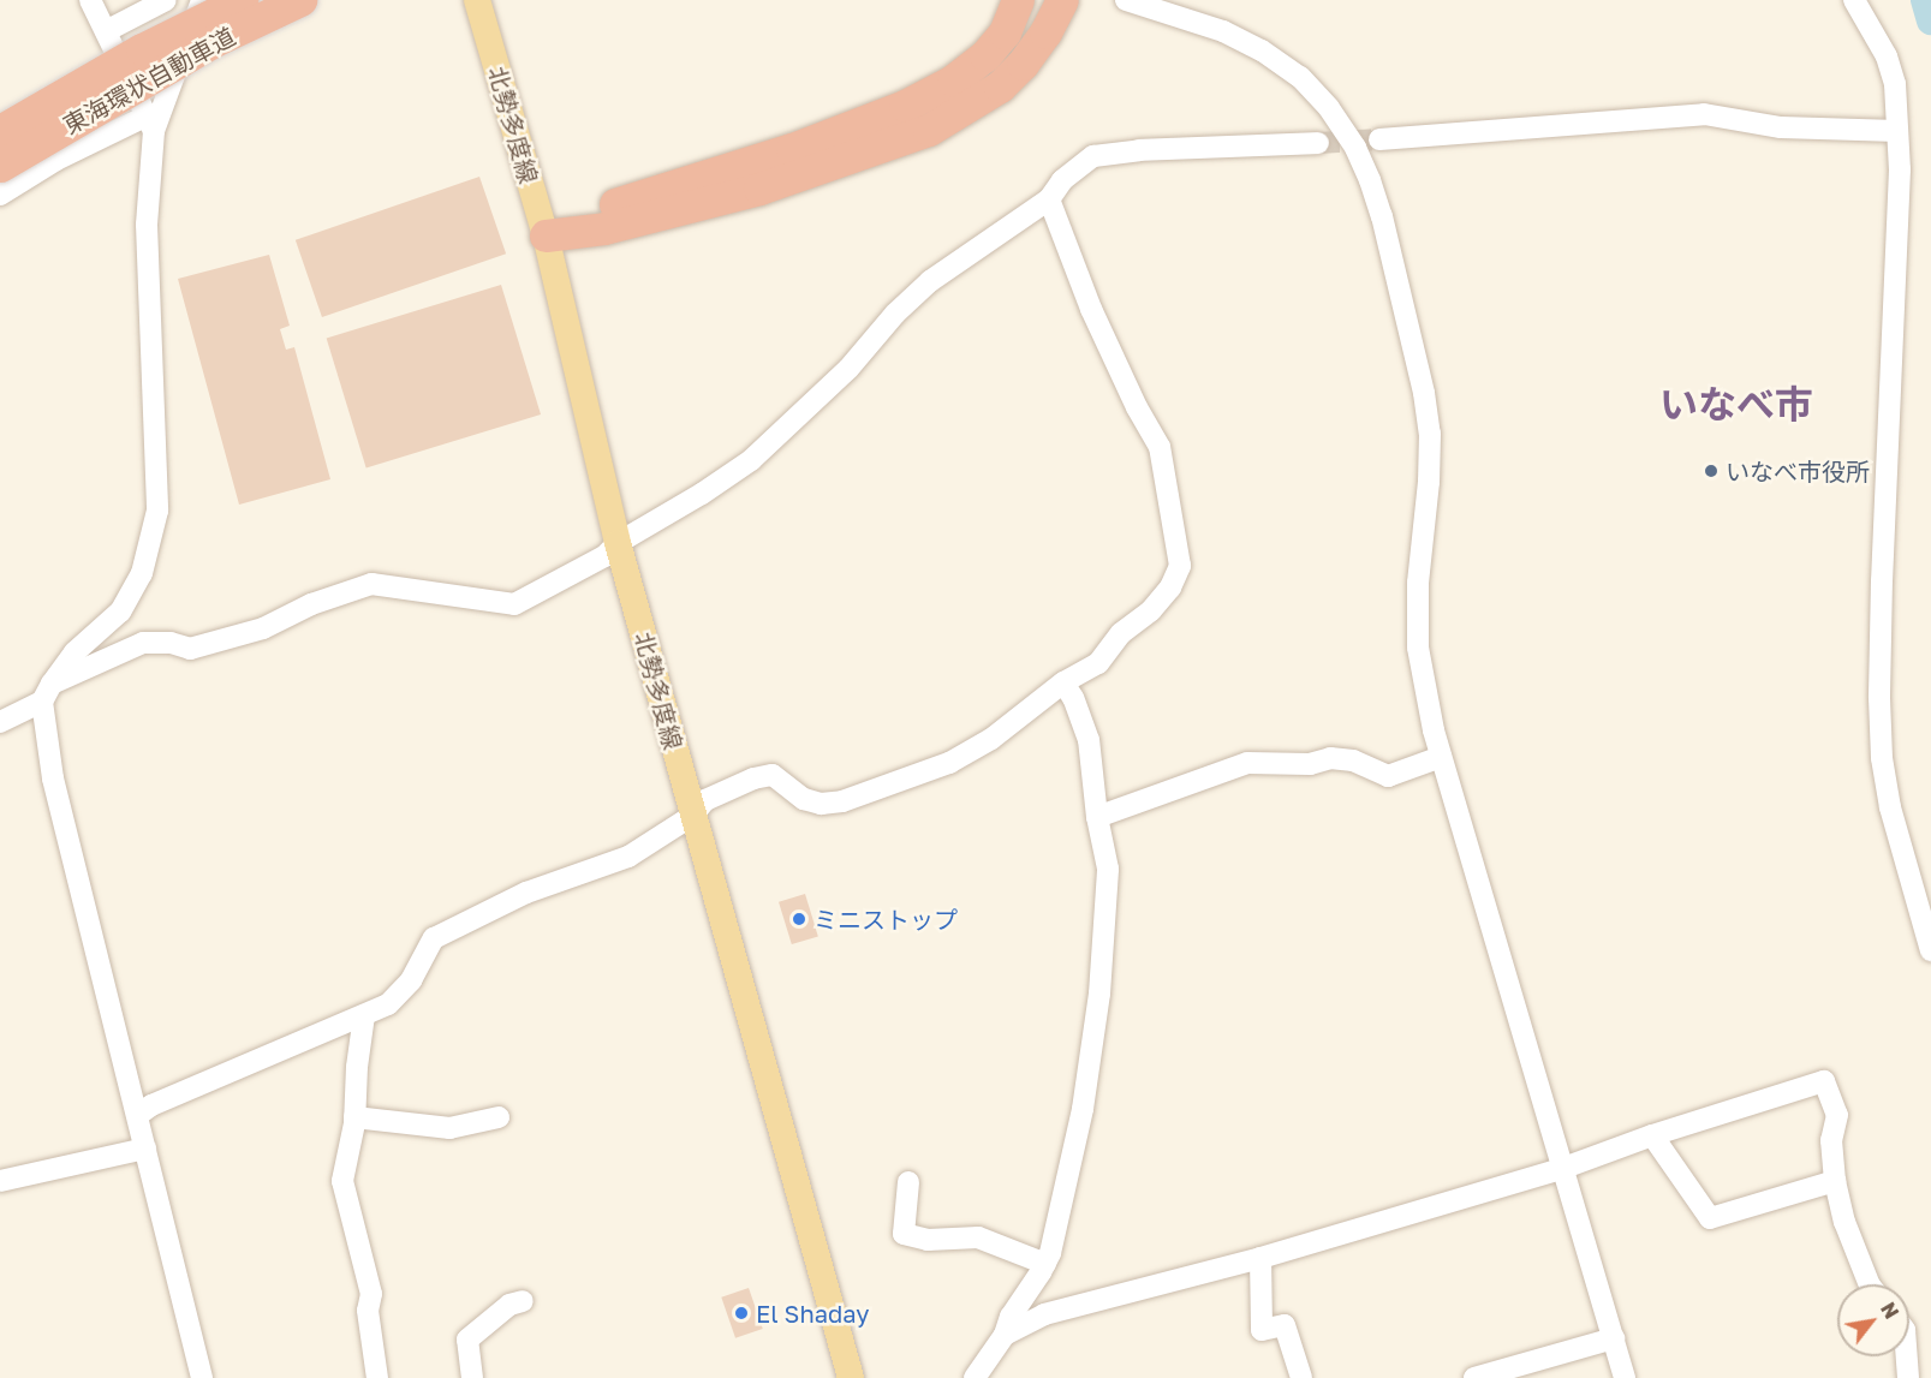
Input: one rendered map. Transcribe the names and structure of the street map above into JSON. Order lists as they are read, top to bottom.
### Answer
{
  "streets": {
    "highway": ["東海環状自動車道"],
    "main road": ["北勢多度線"]
  },
  "districts": ["いなべ市"],
  "places": ["いなべ市役所", "ミニストップ", "El Shaday"],
  "north": "top right"
}
